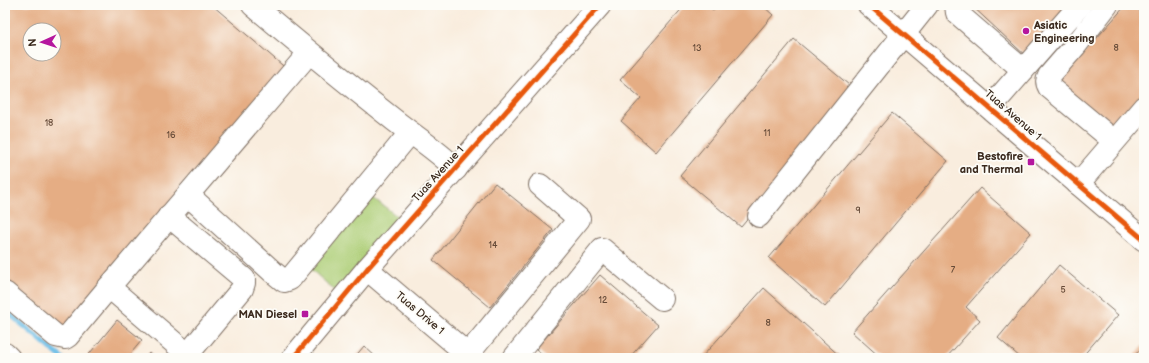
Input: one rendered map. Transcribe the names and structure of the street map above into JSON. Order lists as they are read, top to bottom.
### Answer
{
  "streets": {
    "street": ["Tuas Avenue 1", "Tuas Drive 1"]
  },
  "crossings": [
    ["Tuas Avenue 1", "Tuas Drive 1"]
  ],
  "places": {
    "other": ["Asiatic Engineering"],
    "transit": ["Bestofire and Thermal", "MAN Diesel"]
  },
  "house_numbers": [
    "13",
    "8",
    "18",
    "11",
    "16",
    "9",
    "14",
    "7",
    "5",
    "12",
    "8"
  ],
  "north": "left"
}
